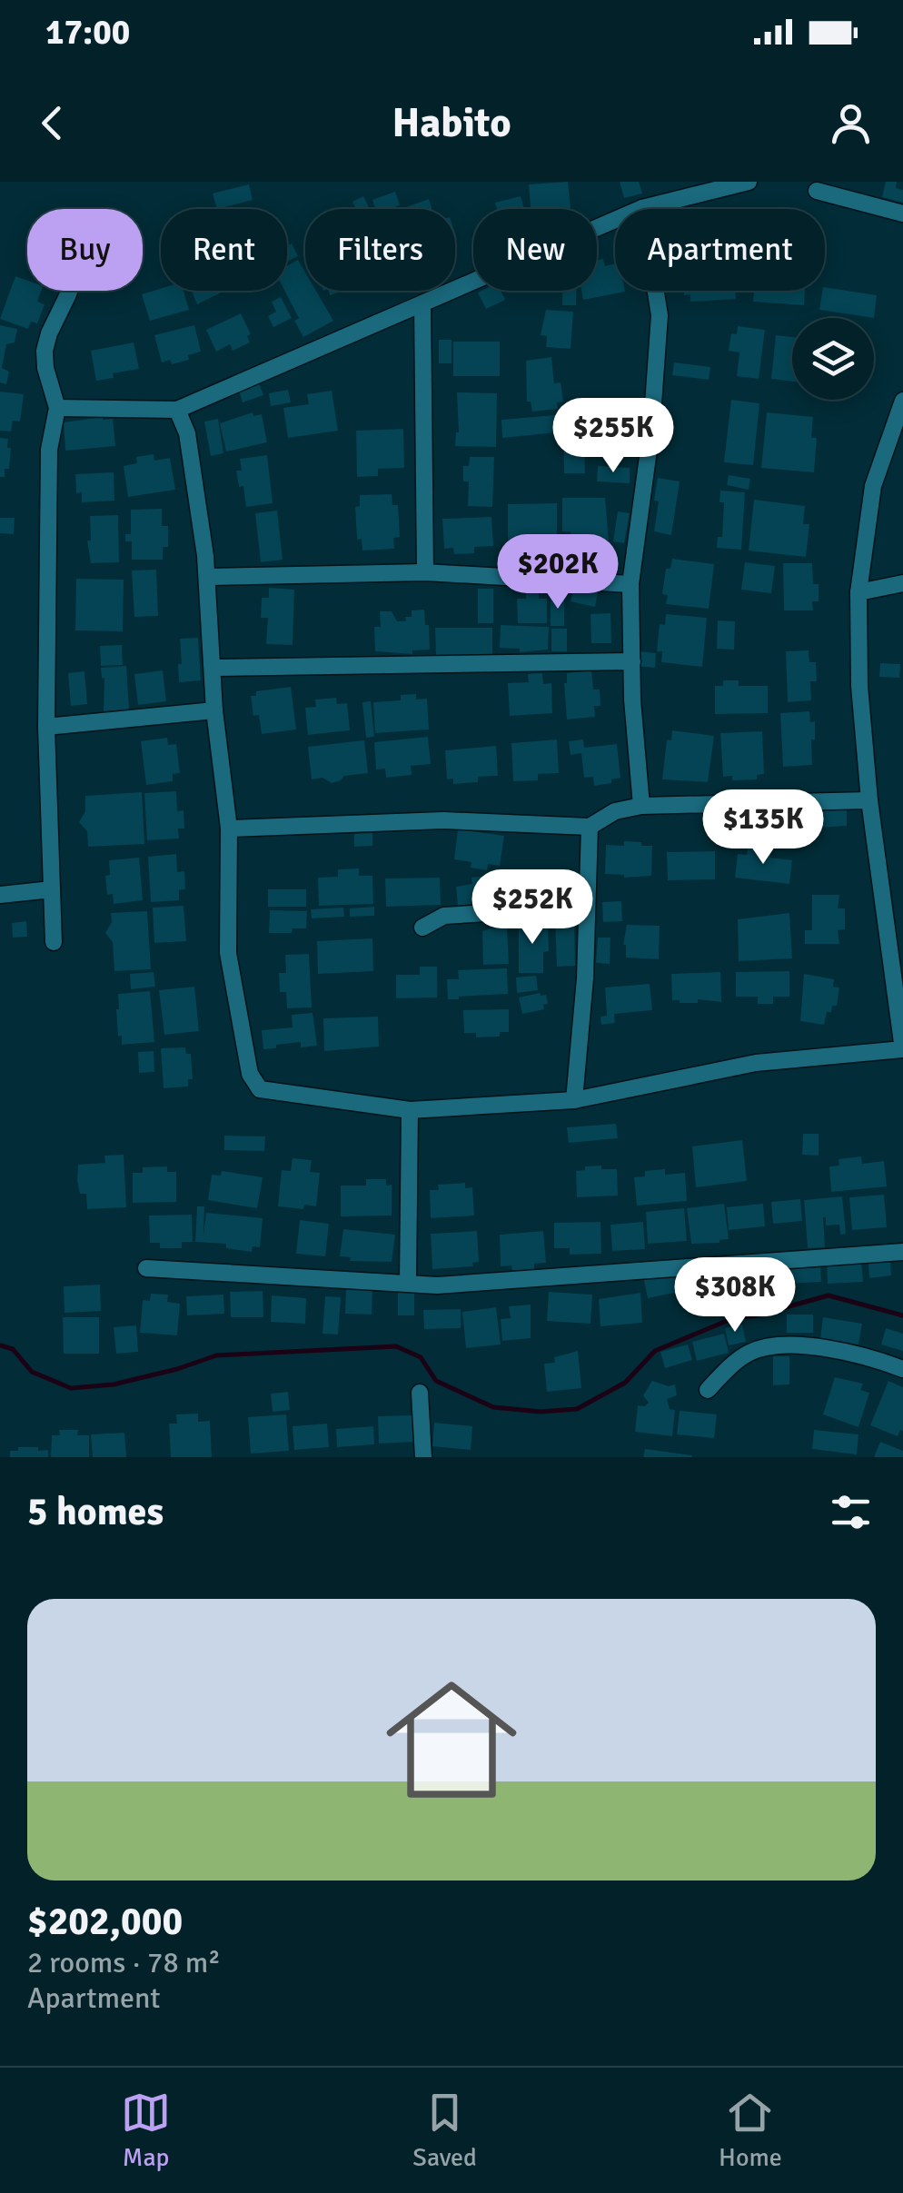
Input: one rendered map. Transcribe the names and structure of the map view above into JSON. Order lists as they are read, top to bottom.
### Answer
{
  "page": {
    "status": "17:00",
    "header": "Habito",
    "chip": [
      "Buy",
      "Rent",
      "Filters",
      "New",
      "Apartment"
    ],
    "price": [
      "$255K",
      "$202K",
      "$135K",
      "$252K",
      "$308K"
    ],
    "heading": "5 homes",
    "list": [
      {
        "name": "$202,000",
        "note": "2 rooms · 78 m² · Apartment"
      }
    ],
    "tabs": ["Map", "Saved", "Home"]
  }
}
